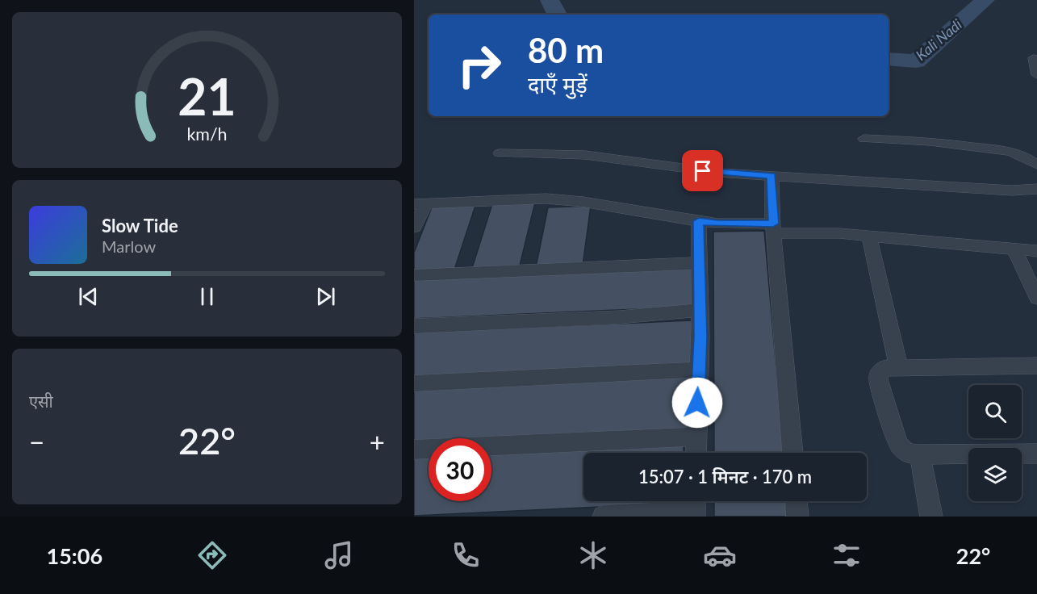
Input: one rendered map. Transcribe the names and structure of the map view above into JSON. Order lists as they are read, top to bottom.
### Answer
{
  "water": ["Kali Nadi"],
  "page": {
    "turn": ["80 m", "दाएँ मुड़ें"],
    "song": ["Slow Tide", "Marlow"],
    "tile": "एसी",
    "heat": ["−", "22°", "+"],
    "limit": "30",
    "trip": "15:07 · 1 मिनट · 170 m",
    "tabs": ["15:06", "22°"],
    "gauge": ["21", "km/h"]
  }
}
